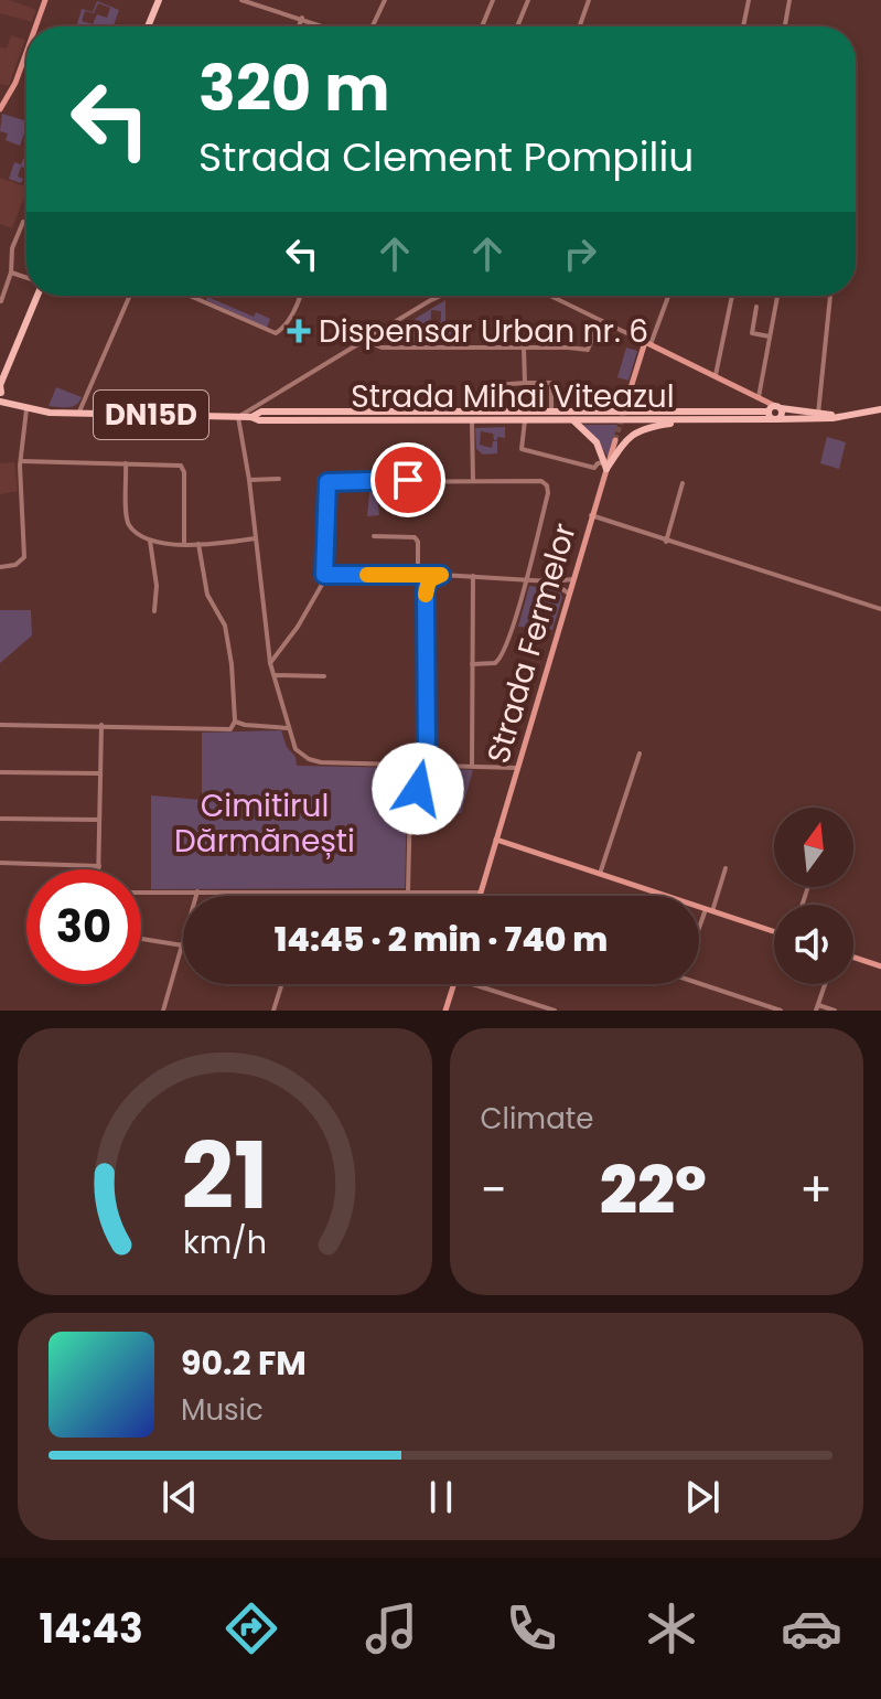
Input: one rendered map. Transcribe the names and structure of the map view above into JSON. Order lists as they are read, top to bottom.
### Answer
{
  "streets": {
    "main road": ["Strada Mihai Viteazul", "DN15D"],
    "street": ["Strada Fermelor"]
  },
  "parks": ["Cimitirul Dărmănești"],
  "places": {
    "health": ["Dispensar Urban nr. 6"]
  },
  "north": "top",
  "page": {
    "turn": ["320 m", "Strada Clement Pompiliu"],
    "limit": "30",
    "trip": "14:45 · 2 min · 740 m",
    "tile": "Climate",
    "heat": ["−", "22°", "+"],
    "song": ["90.2 FM", "Music"],
    "tabs": "14:43",
    "gauge": ["21", "km/h"]
  }
}
